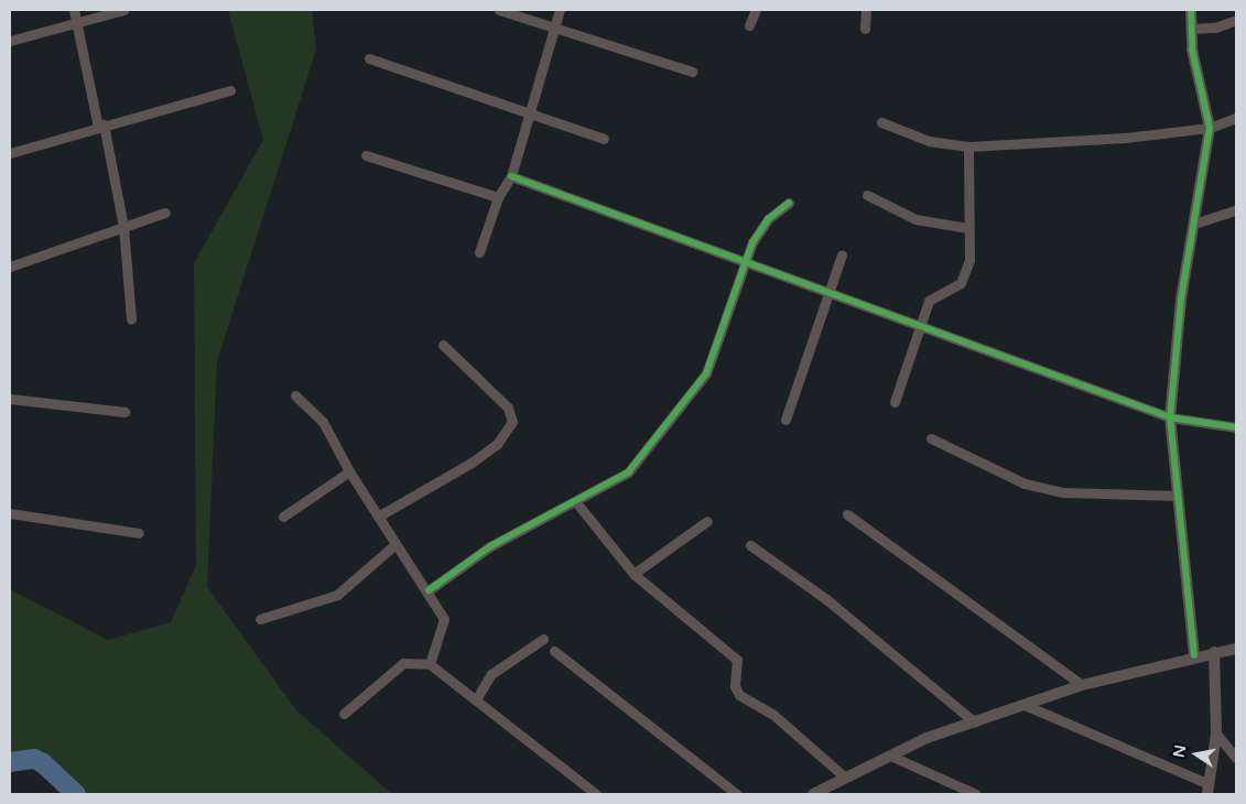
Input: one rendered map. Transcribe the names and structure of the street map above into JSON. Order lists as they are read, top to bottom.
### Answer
{
  "north": "left"
}
